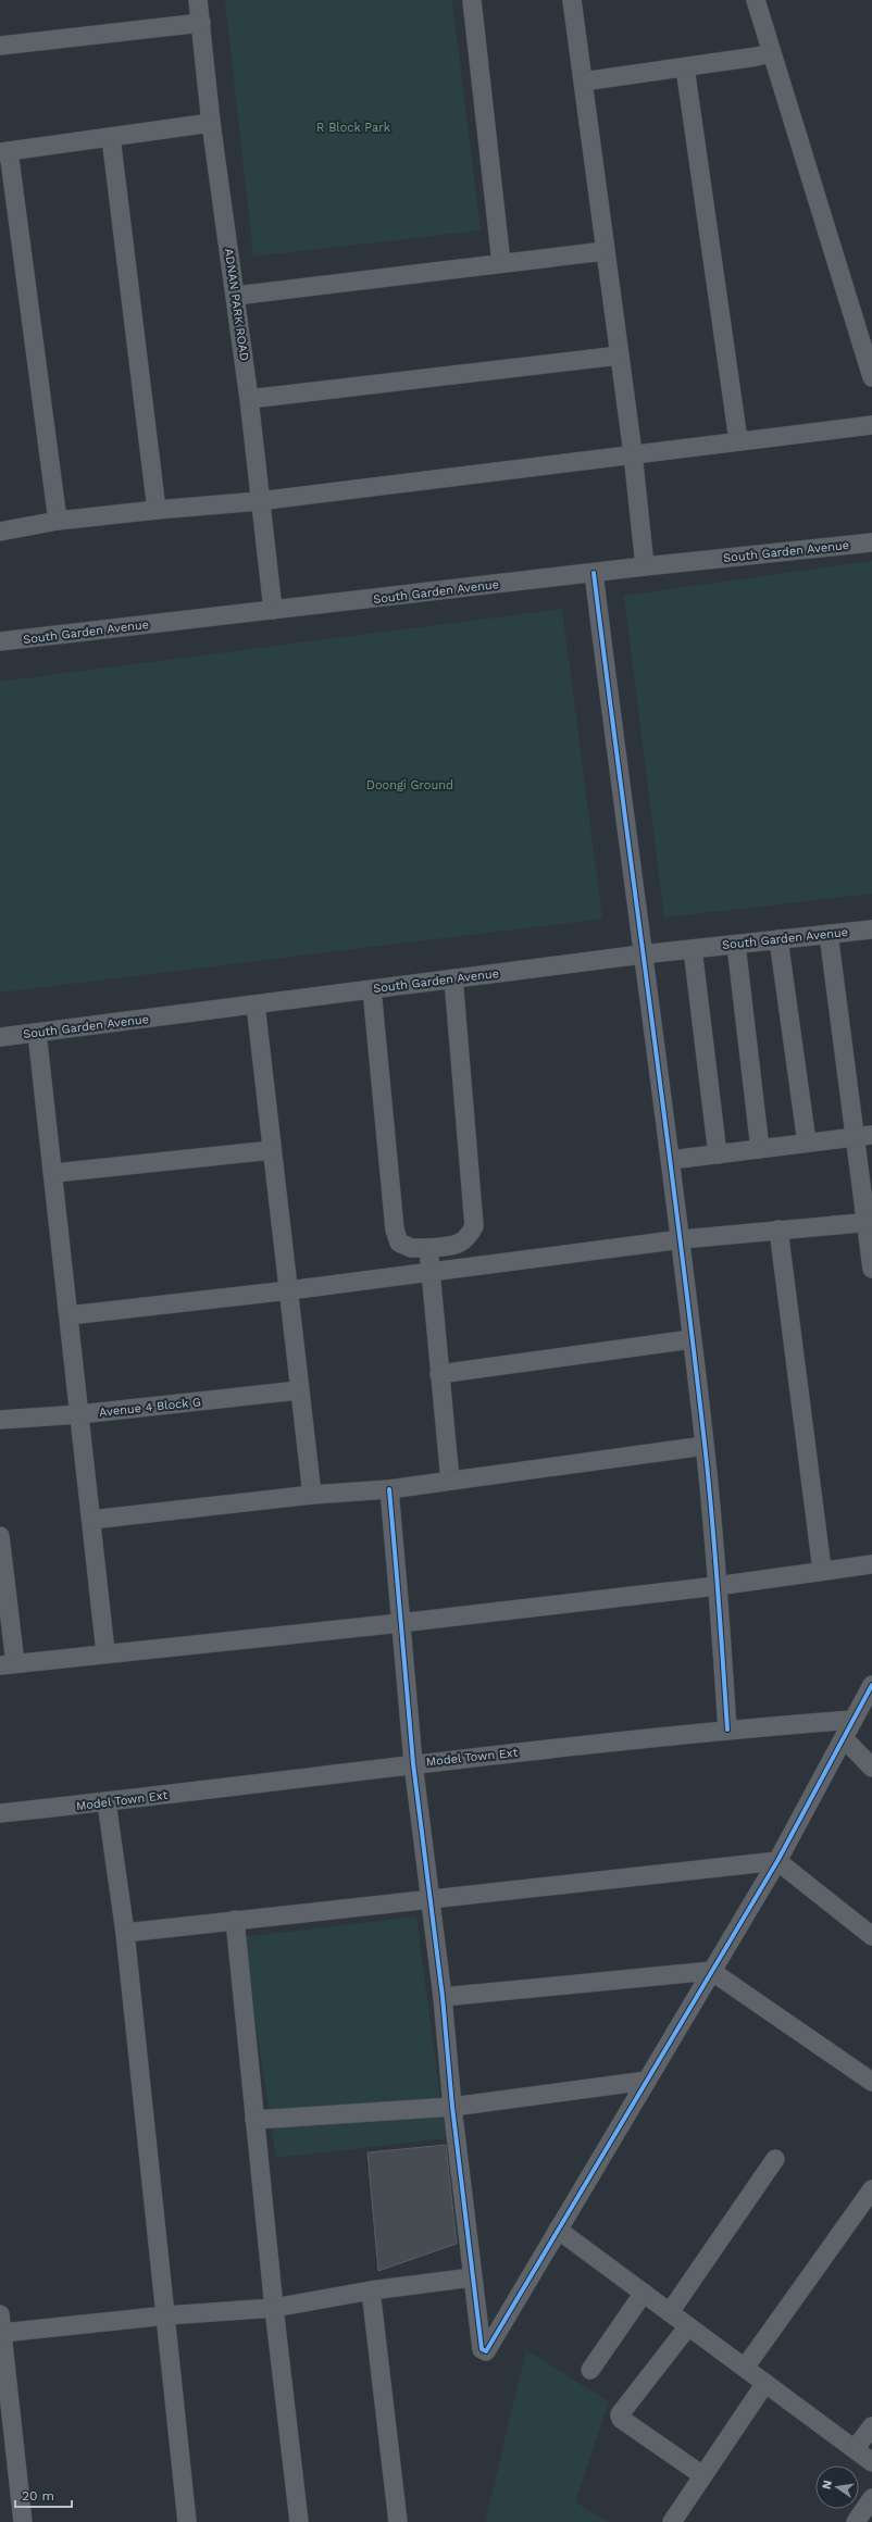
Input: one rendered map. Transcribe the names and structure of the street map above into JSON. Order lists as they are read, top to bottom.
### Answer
{
  "streets": {
    "street": [
      "ADNAN PARK ROAD",
      "South Garden Avenue",
      "Avenue 4 Block G",
      "Model Town Ext"
    ]
  },
  "crossings": [
    ["ADNAN PARK ROAD", "South Garden Avenue"]
  ],
  "parks": ["R Block Park", "Doongi Ground"],
  "scale_bar": "20 m",
  "north": "left"
}
